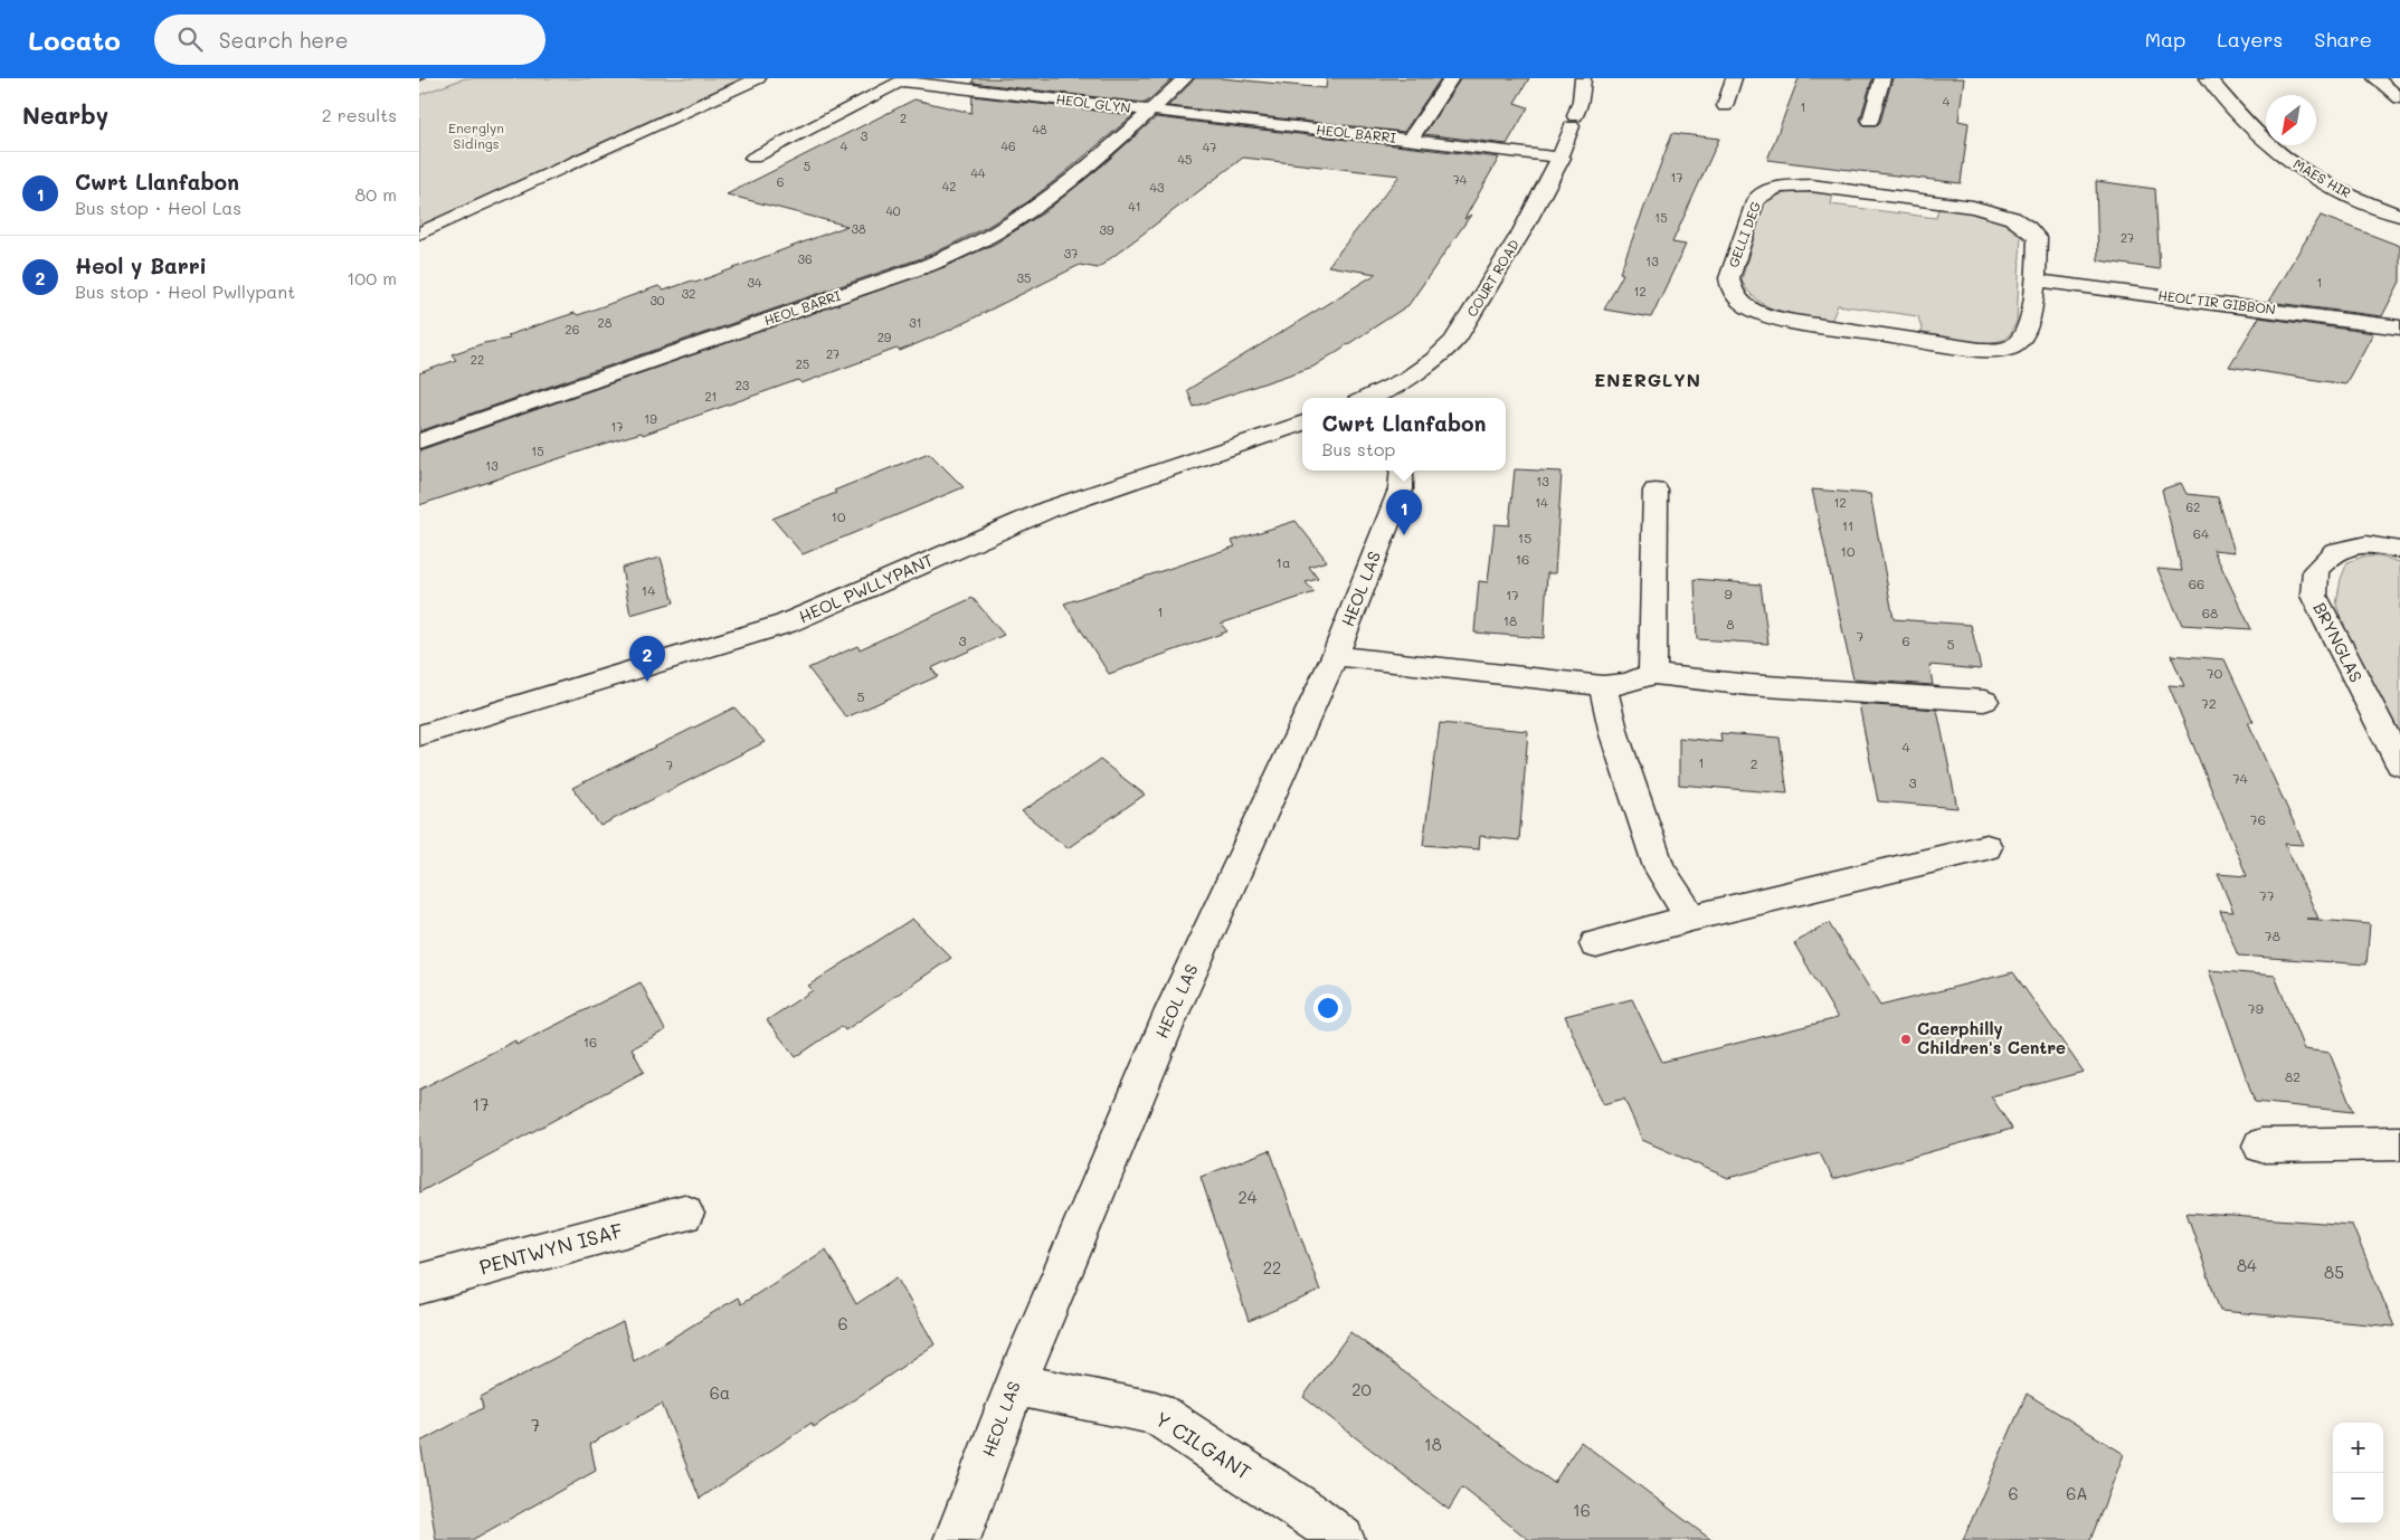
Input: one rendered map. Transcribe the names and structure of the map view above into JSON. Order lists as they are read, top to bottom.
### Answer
{
  "streets": {
    "street": [
      "HEOL GLYN",
      "HEOL BARRI",
      "MAES HIR",
      "GELLI DEG",
      "COURT ROAD",
      "HEOL TIR GIBBON",
      "HEOL PWLLYPANT",
      "HEOL LAS",
      "BRYNGLAS",
      "PENTWYN ISAF",
      "Y CILGANT"
    ]
  },
  "crossings": [
    ["HEOL GLYN", "HEOL BARRI"],
    ["HEOL BARRI", "COURT ROAD"],
    ["GELLI DEG", "HEOL TIR GIBBON"],
    ["HEOL LAS", "Y CILGANT"]
  ],
  "districts": ["ENERGLYN"],
  "parks": ["Energlyn Sidings"],
  "places": ["Caerphilly Children's Centre"],
  "house_numbers": [
    "4",
    "1",
    "2",
    "48",
    "3",
    "4",
    "46",
    "47",
    "45",
    "5",
    "44",
    "17",
    "74",
    "6",
    "42",
    "43",
    "41",
    "40",
    "15",
    "38",
    "39",
    "27",
    "37",
    "36",
    "13",
    "35",
    "34",
    "1",
    "12",
    "32",
    "30",
    "28",
    "31",
    "26",
    "29",
    "27",
    "22",
    "25",
    "23",
    "21",
    "19",
    "17",
    "15",
    "13",
    "13",
    "14",
    "12",
    "62",
    "10",
    "11",
    "64",
    "15",
    "10",
    "16",
    "1a",
    "66",
    "14",
    "9",
    "17",
    "1",
    "68",
    "18",
    "8",
    "7",
    "3",
    "6",
    "5",
    "70",
    "5",
    "72",
    "4",
    "1",
    "2",
    "7",
    "74",
    "3",
    "76",
    "77",
    "78",
    "79",
    "16",
    "82",
    "17",
    "24",
    "84",
    "22",
    "85",
    "6",
    "20",
    "6a",
    "7",
    "18",
    "6",
    "6A",
    "16"
  ],
  "north": "bottom left",
  "page": {
    "header": "Locato",
    "search": "Search here",
    "nav": ["Map", "Layers", "Share"],
    "heading": ["Nearby", "2 results"],
    "list": [
      {
        "mark": "1",
        "name": "Cwrt Llanfabon",
        "note": "Bus stop · Heol Las",
        "value": "80 m"
      },
      {
        "mark": "2",
        "name": "Heol y Barri",
        "note": "Bus stop · Heol Pwllypant",
        "value": "100 m"
      }
    ],
    "popup": ["Cwrt Llanfabon", "Bus stop"],
    "pins": ["1", "2"],
    "map_buttons": ["+", "−"]
  }
}
